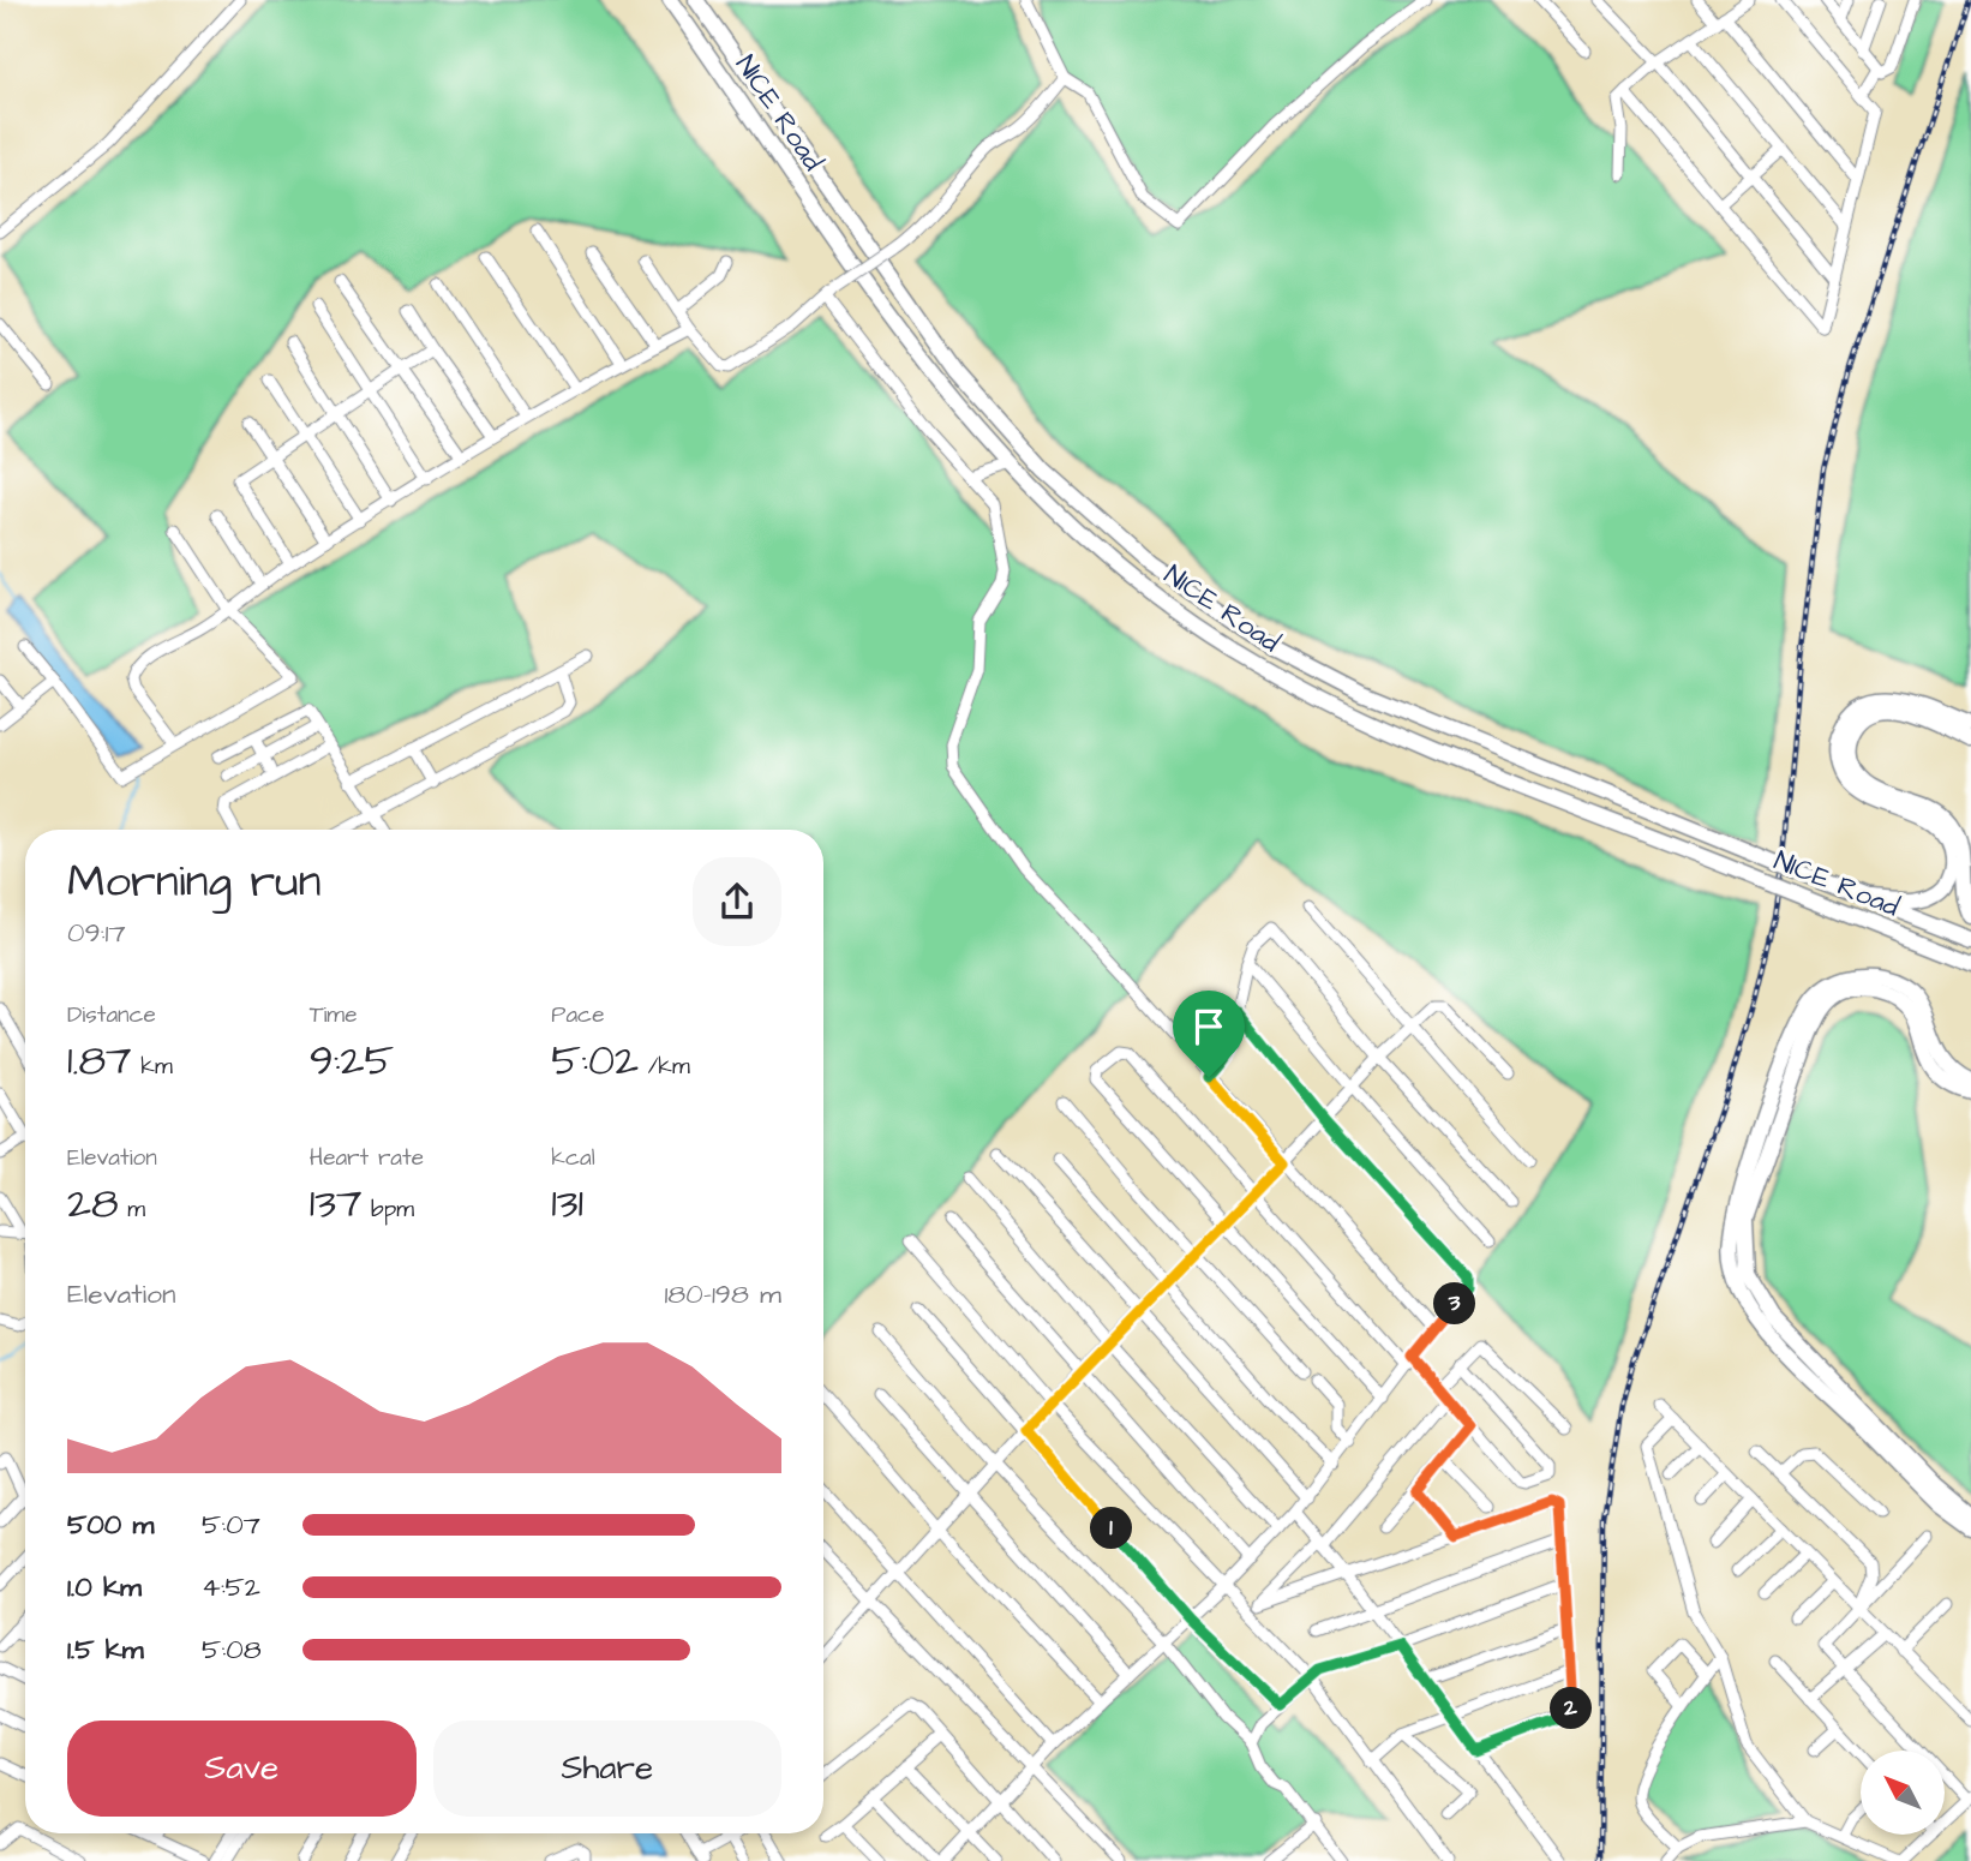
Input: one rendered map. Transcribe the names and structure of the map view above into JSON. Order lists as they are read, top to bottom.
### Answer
{
  "streets": {
    "highway": ["NICE Road"]
  },
  "north": "top left",
  "page": {
    "heading": ["Morning run", "09:17"],
    "stats": [
      ["Distance", "1.87 km"],
      ["Time", "9:25"],
      ["Pace", "5:02 /km"],
      ["Elevation", "28 m"],
      ["Heart rate", "137 bpm"],
      ["kcal", "131"]
    ],
    "chart": ["Elevation", "180–198 m"],
    "pins": ["3", "1", "2"],
    "list": [
      {
        "name": "500 m",
        "note": "5:07"
      },
      {
        "name": "1.0 km",
        "note": "4:52"
      },
      {
        "name": "1.5 km",
        "note": "5:08"
      }
    ],
    "buttons": ["Save", "Share"]
  }
}
